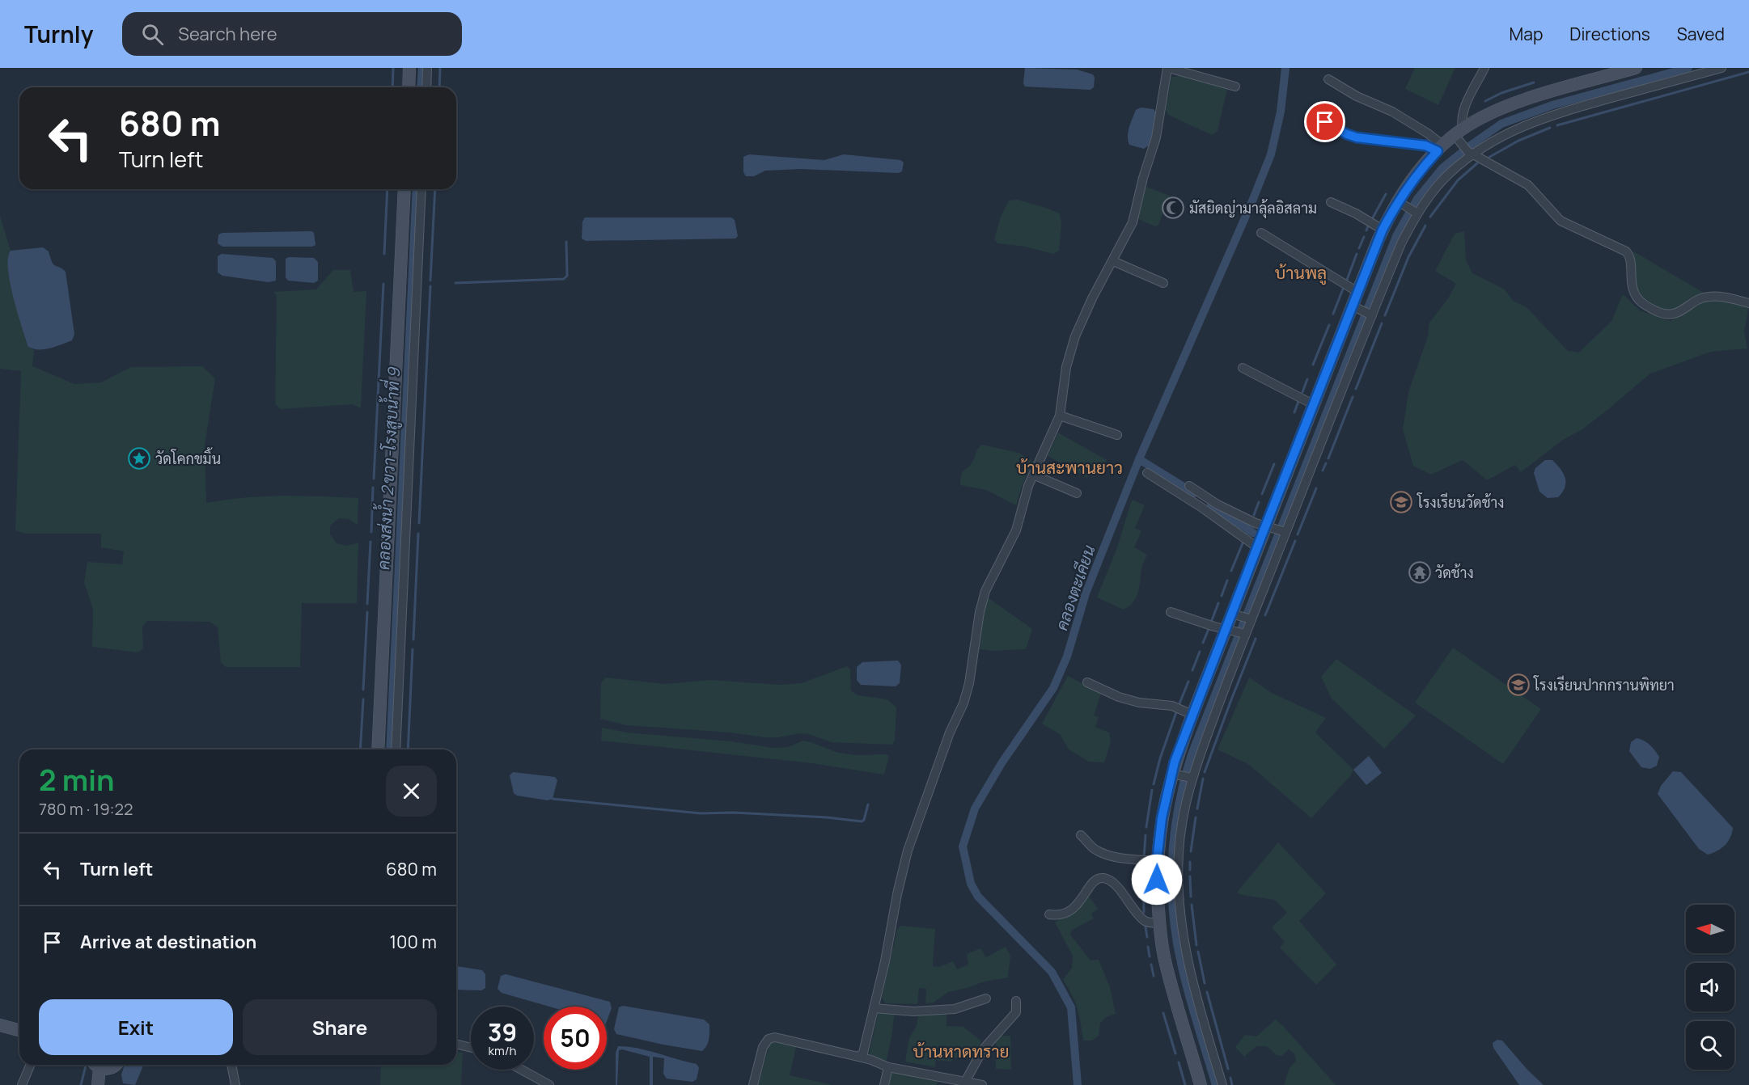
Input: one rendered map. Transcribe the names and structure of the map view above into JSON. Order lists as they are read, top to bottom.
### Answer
{
  "districts": ["บ้านพลู", "บ้านสะพานยาว", "บ้านหาดทราย"],
  "water": ["คลองส่งน้ำ 2 ขวา-โรงสูบน้ำที่ 9", "คลองตะเคียน"],
  "places": {
    "mosque": ["มัสยิดญ่ามาลุ้ลอิสลาม"],
    "place": ["วัดโคกขมิ้น"],
    "school or university": ["โรงเรียนวัดช้าง", "โรงเรียนปากกรานพิทยา"],
    "temple": ["วัดช้าง"]
  },
  "north": "left",
  "page": {
    "header": "Turnly",
    "search": "Search here",
    "nav": ["Map", "Directions", "Saved"],
    "turn": ["680 m", "Turn left"],
    "heading": ["2 min", "780 m · 19:22"],
    "list": [
      {
        "name": "Turn left",
        "value": "680 m"
      },
      {
        "name": "Arrive at destination",
        "value": "100 m"
      }
    ],
    "buttons": ["Exit", "Share"],
    "speed": "39 km/h",
    "limit": "50"
  }
}
